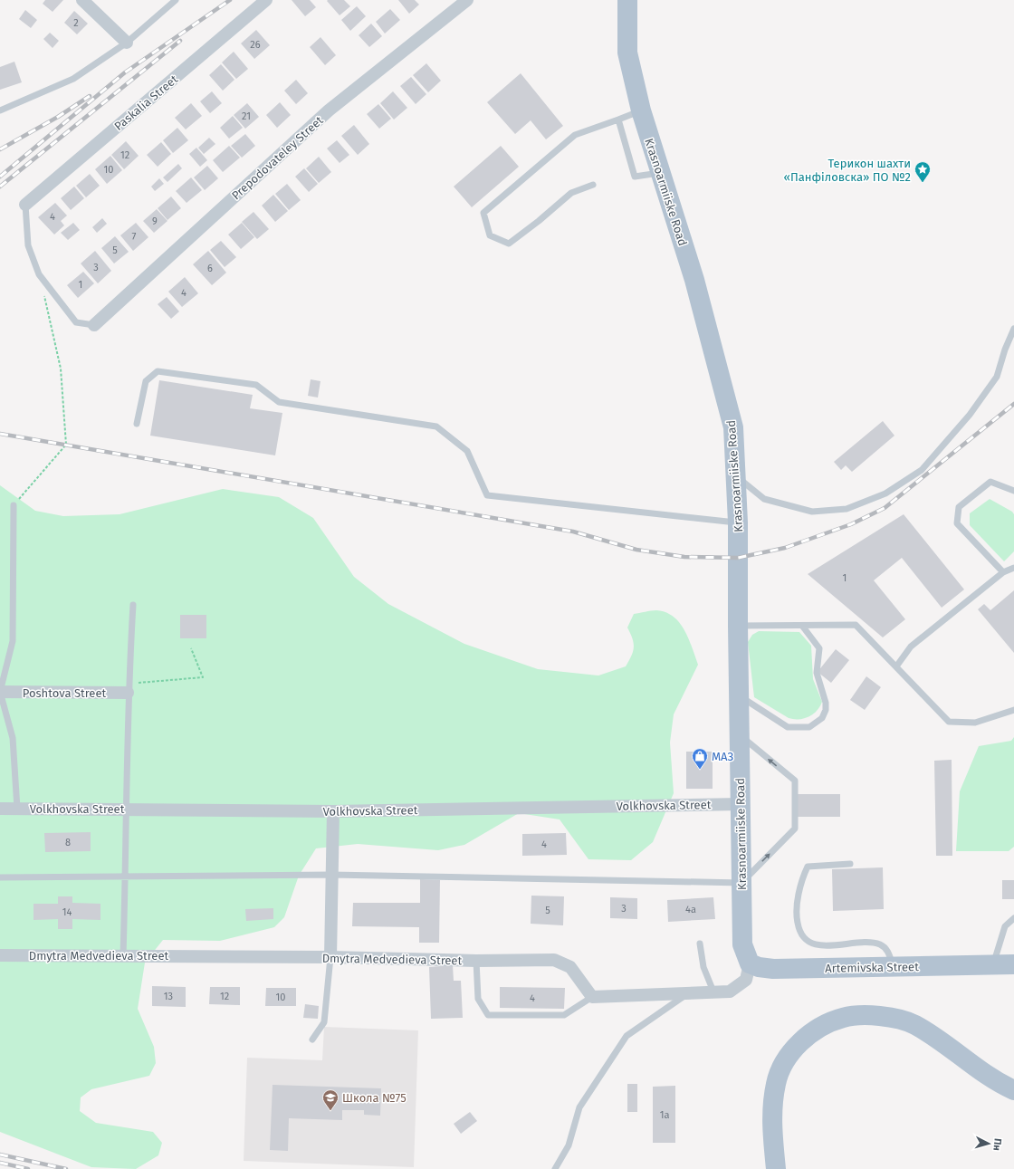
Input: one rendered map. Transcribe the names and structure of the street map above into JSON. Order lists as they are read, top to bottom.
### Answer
{
  "streets": {
    "main road": ["Krasnoarmiiske Road", "Artemivska Street"],
    "street": [
      "Paskalia Street",
      "Prepodovateley Street",
      "Poshtova Street",
      "Volkhovska Street",
      "Dmytra Medvedieva Street"
    ]
  },
  "crossings": [
    ["Krasnoarmiiske Road", "Volkhovska Street"],
    ["Krasnoarmiiske Road", "Artemivska Street"]
  ],
  "places": {
    "place": ["Терикон шахти «Панфiловска» ПО №2"],
    "shop": ["МАЗ"],
    "school or university": ["Школа №75"]
  },
  "house_numbers": [
    "2",
    "26",
    "21",
    "12",
    "10",
    "4",
    "9",
    "7",
    "5",
    "3",
    "6",
    "1",
    "4",
    "1",
    "8",
    "4",
    "3",
    "4а",
    "5",
    "14",
    "13",
    "12",
    "10",
    "4",
    "1а"
  ],
  "north": "right"
}
